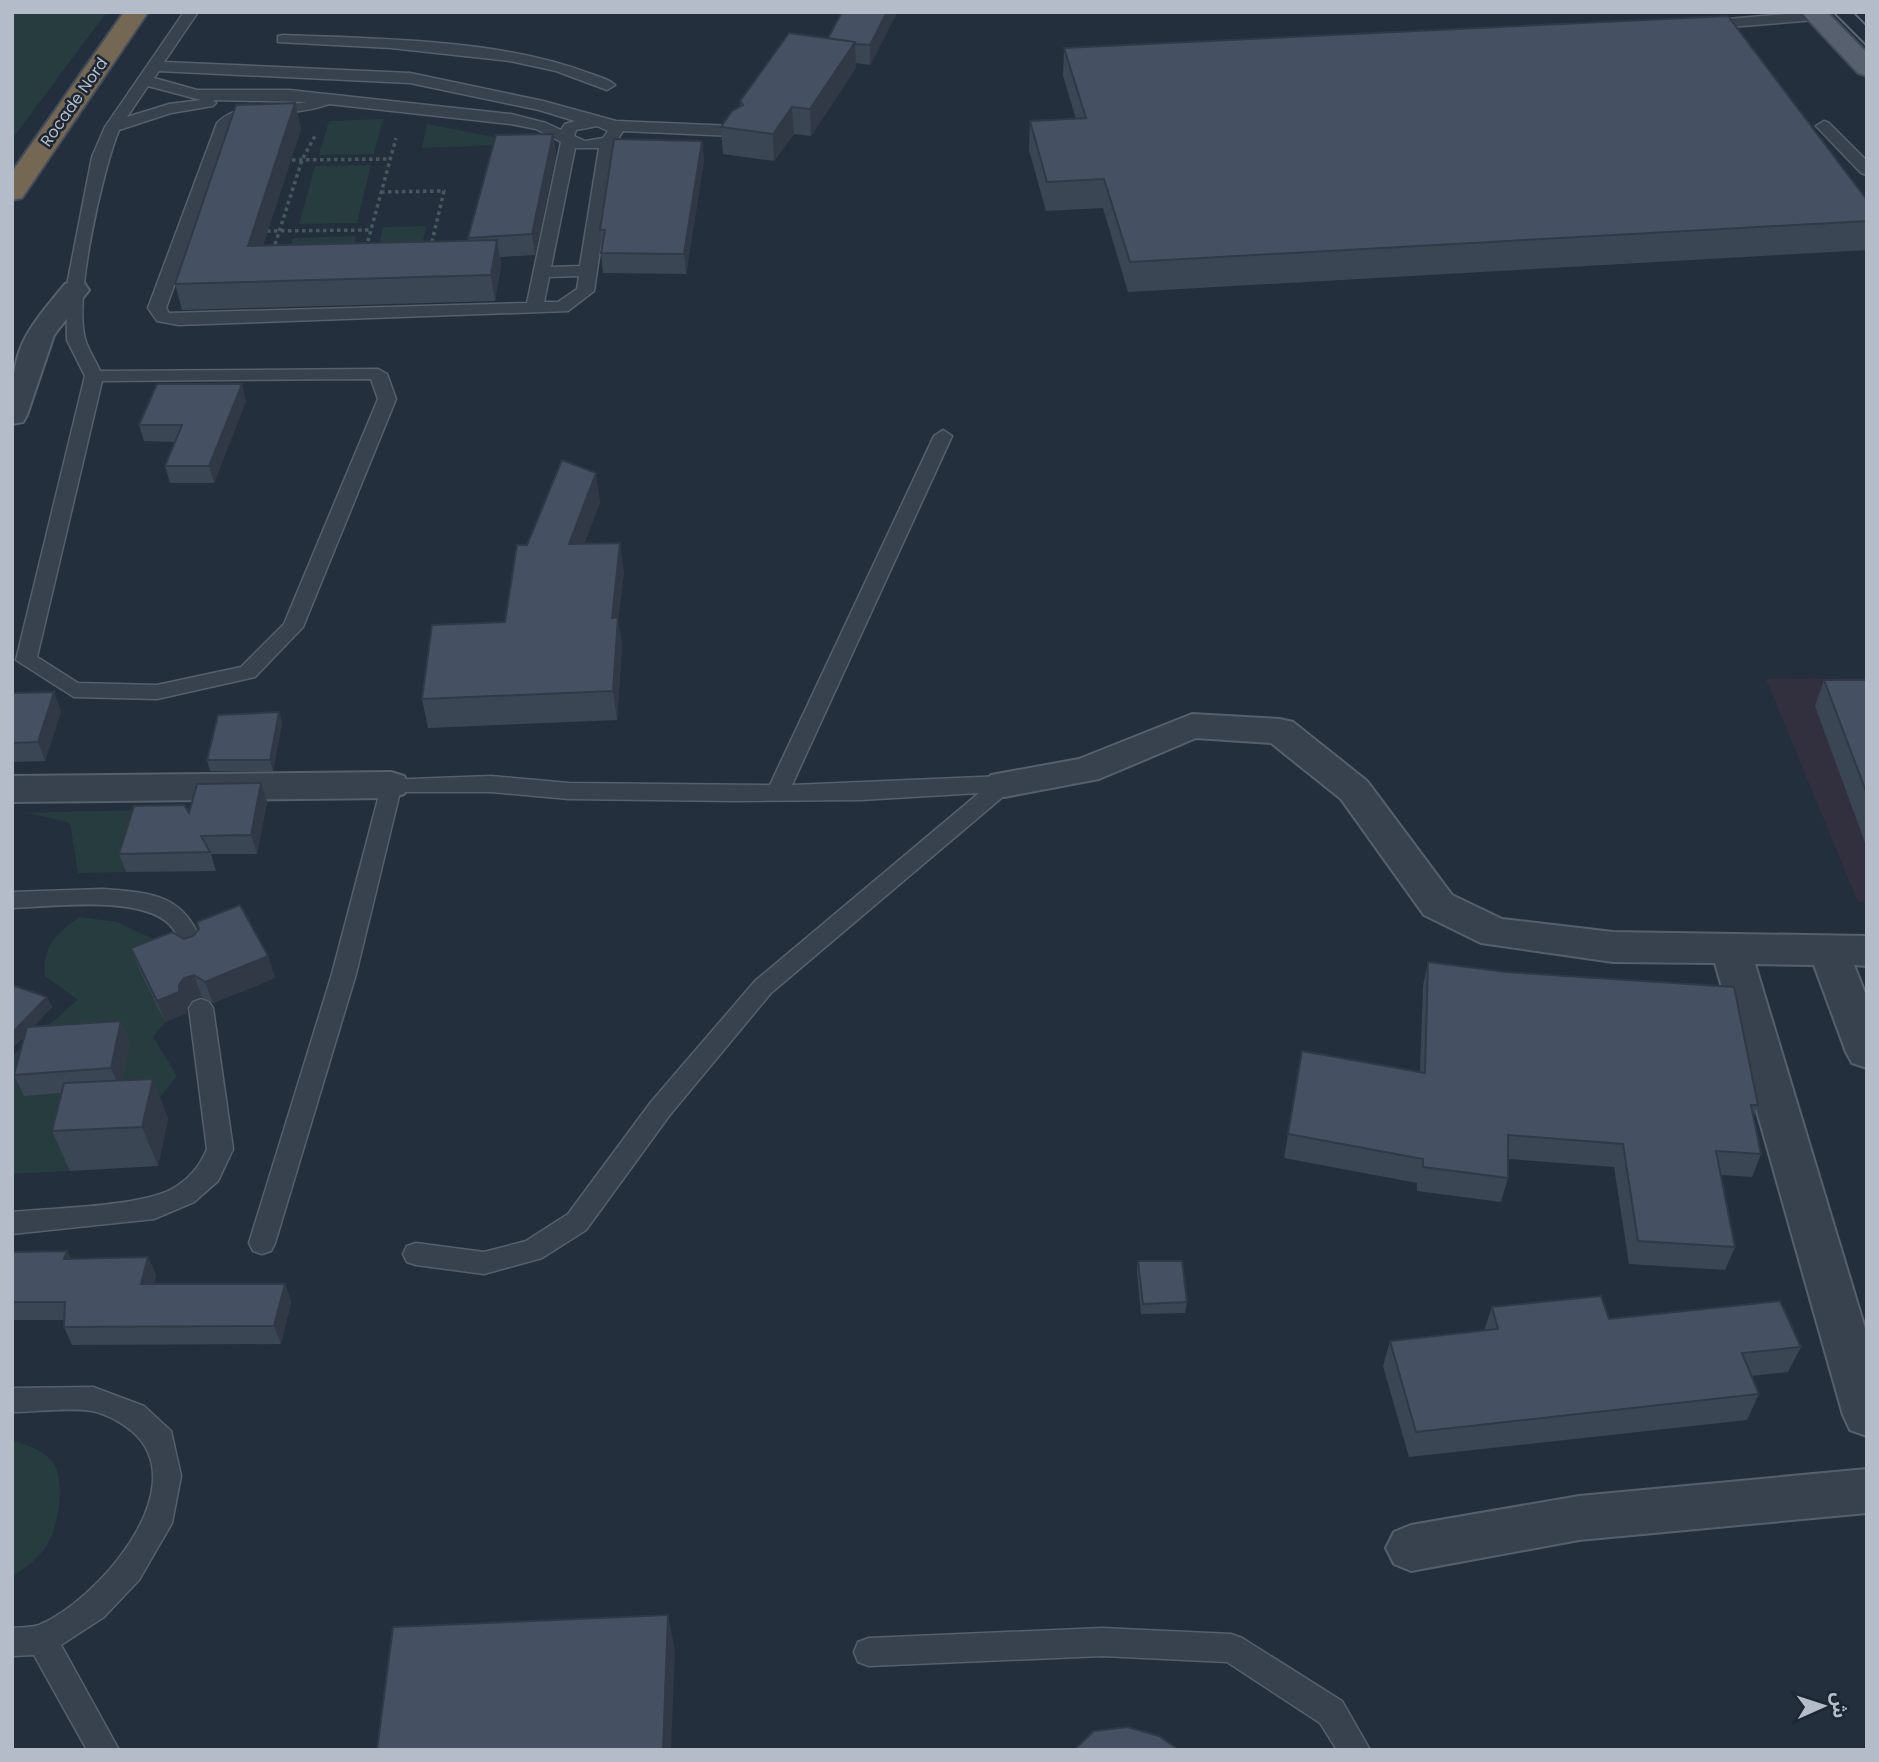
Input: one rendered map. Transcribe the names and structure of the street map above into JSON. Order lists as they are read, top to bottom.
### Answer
{
  "streets": {
    "highway": ["Rocade Nord"]
  },
  "north": "right"
}
